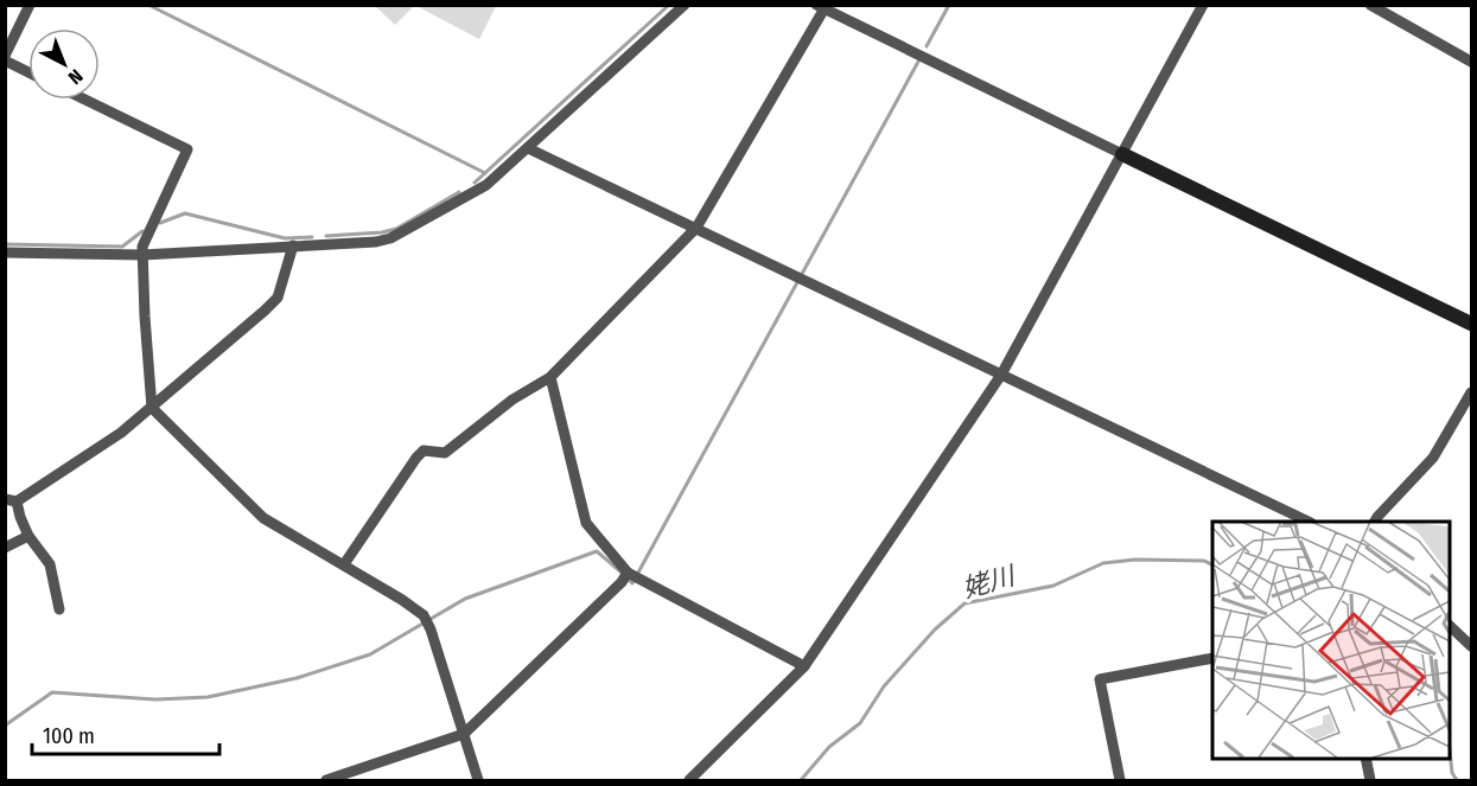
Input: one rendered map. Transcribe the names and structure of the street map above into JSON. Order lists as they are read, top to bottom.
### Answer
{
  "water": ["姥川"],
  "scale_bar": "100 m",
  "north": "bottom right"
}
